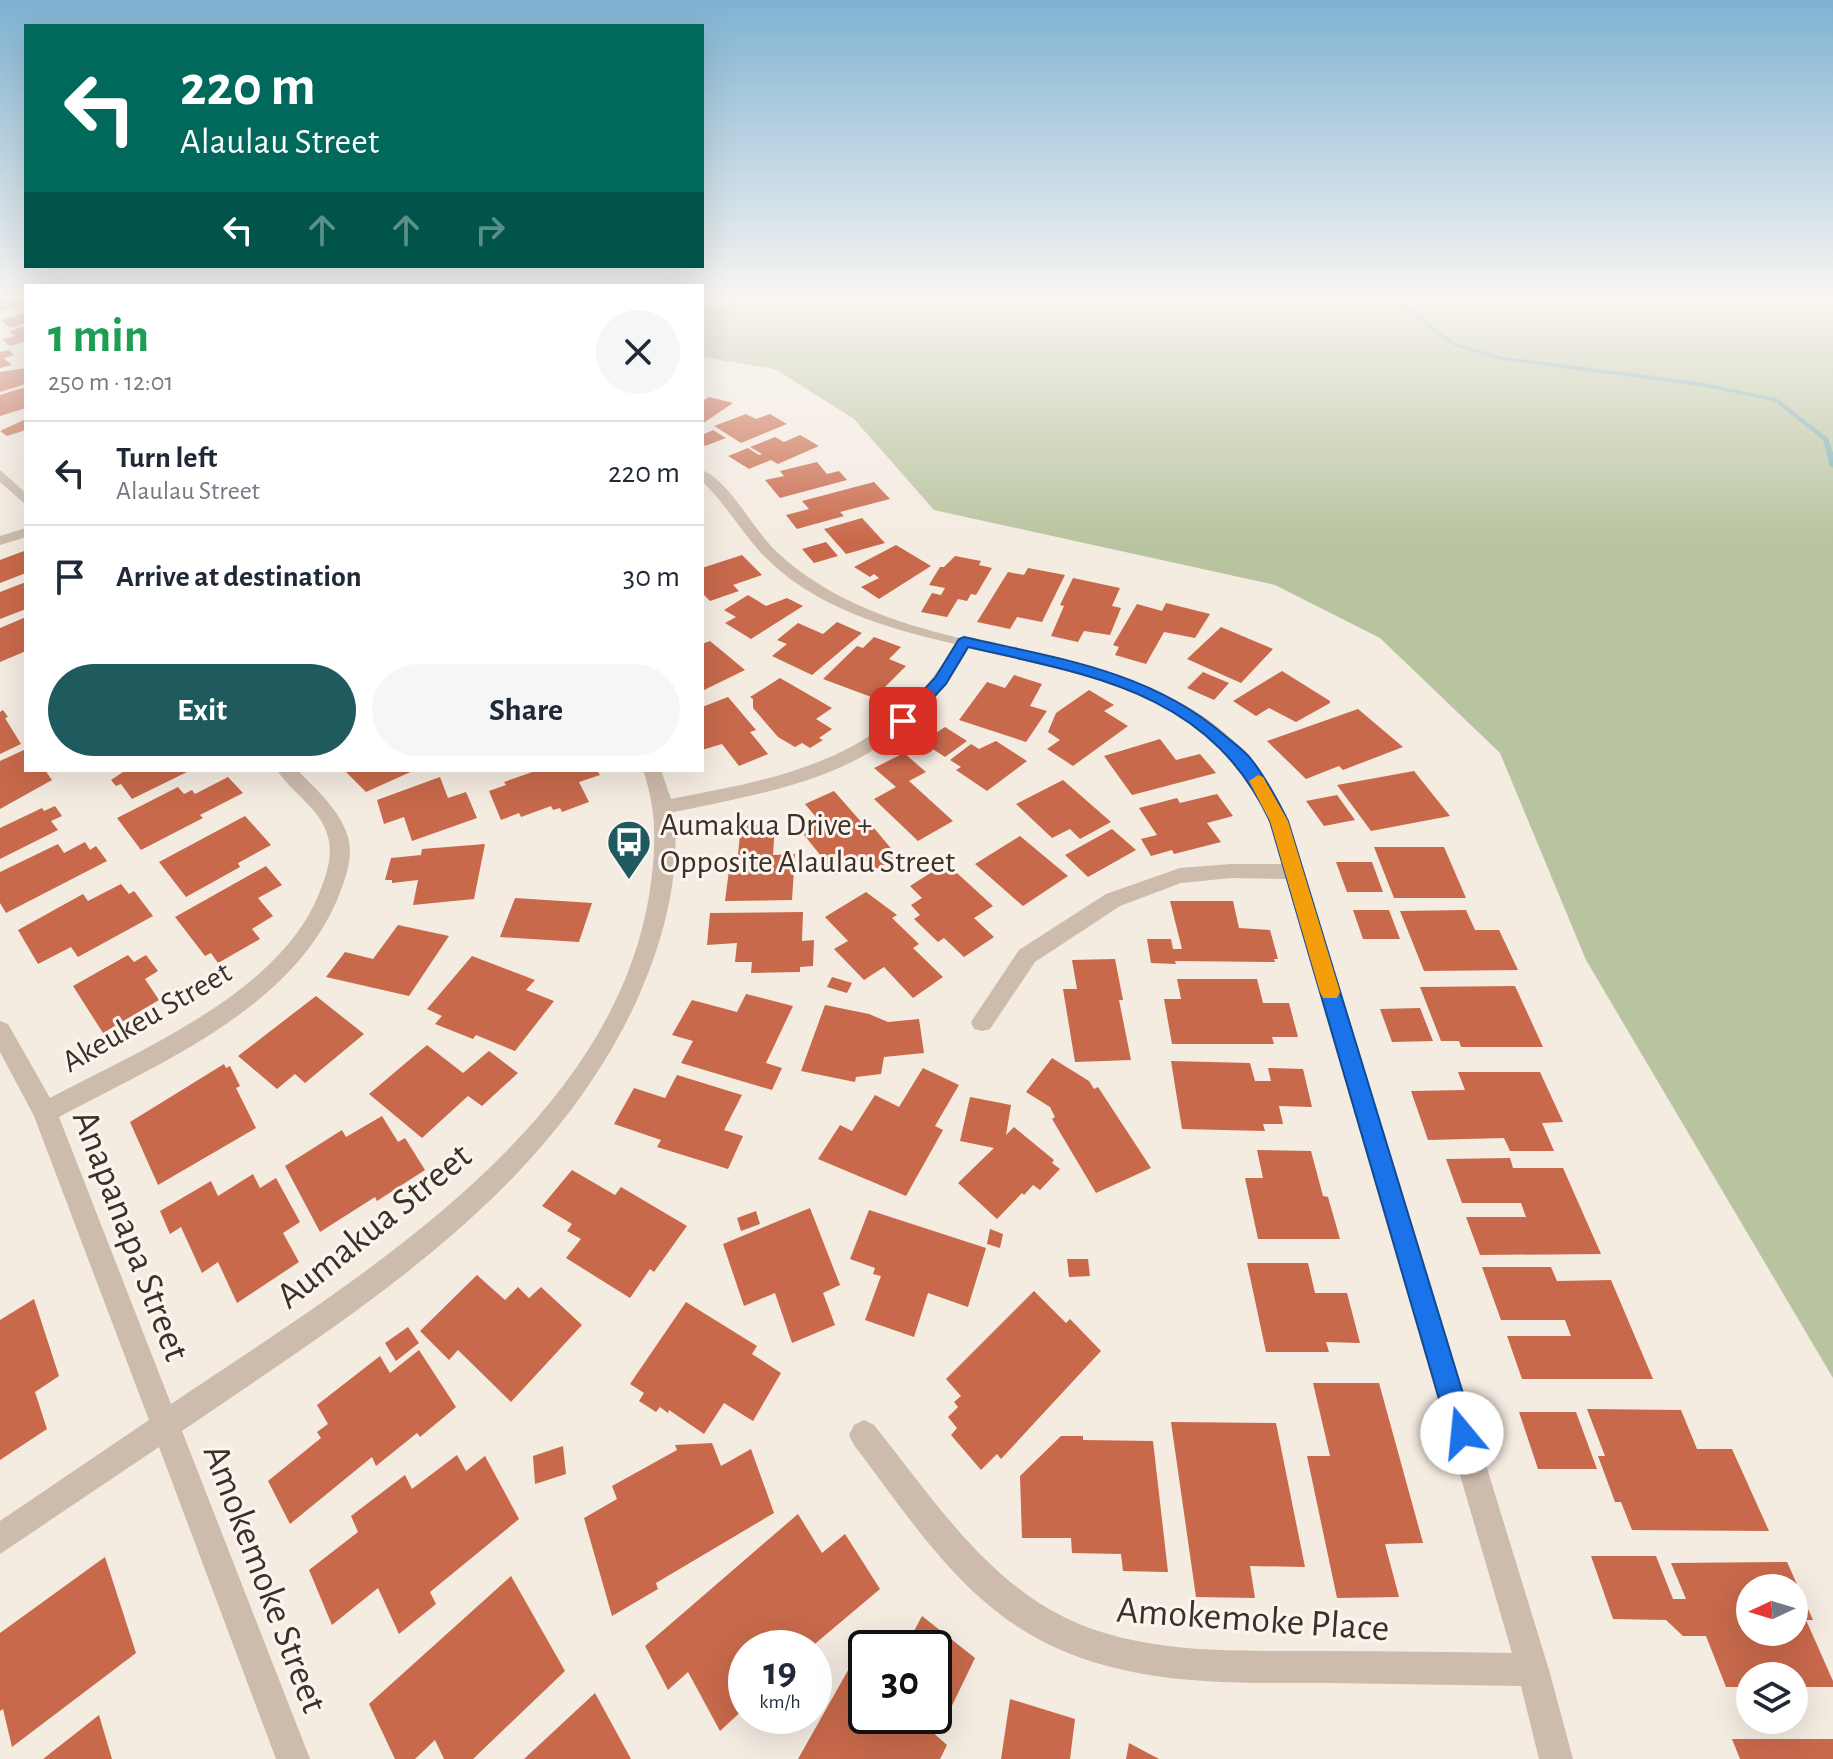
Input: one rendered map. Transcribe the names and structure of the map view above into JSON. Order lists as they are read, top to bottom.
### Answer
{
  "streets": {
    "street": [
      "Akeukeu Street",
      "Aumakua Street",
      "Anapanapa Street",
      "Amokemoke Street",
      "Amokemoke Place"
    ]
  },
  "crossings": [
    ["Akeukeu Street", "Anapanapa Street"],
    ["Aumakua Street", "Anapanapa Street"],
    ["Aumakua Street", "Amokemoke Street"],
    ["Anapanapa Street", "Amokemoke Street"]
  ],
  "places": {
    "bus stop": ["Aumakua Drive + Opposite Alaulau Street"]
  },
  "north": "left",
  "page": {
    "turn": ["220 m", "Alaulau Street"],
    "heading": ["1 min", "250 m · 12:01"],
    "list": [
      {
        "name": "Turn left",
        "note": "Alaulau Street",
        "value": "220 m"
      },
      {
        "name": "Arrive at destination",
        "value": "30 m"
      }
    ],
    "buttons": ["Exit", "Share"],
    "speed": "19 km/h",
    "limit": "30"
  }
}
